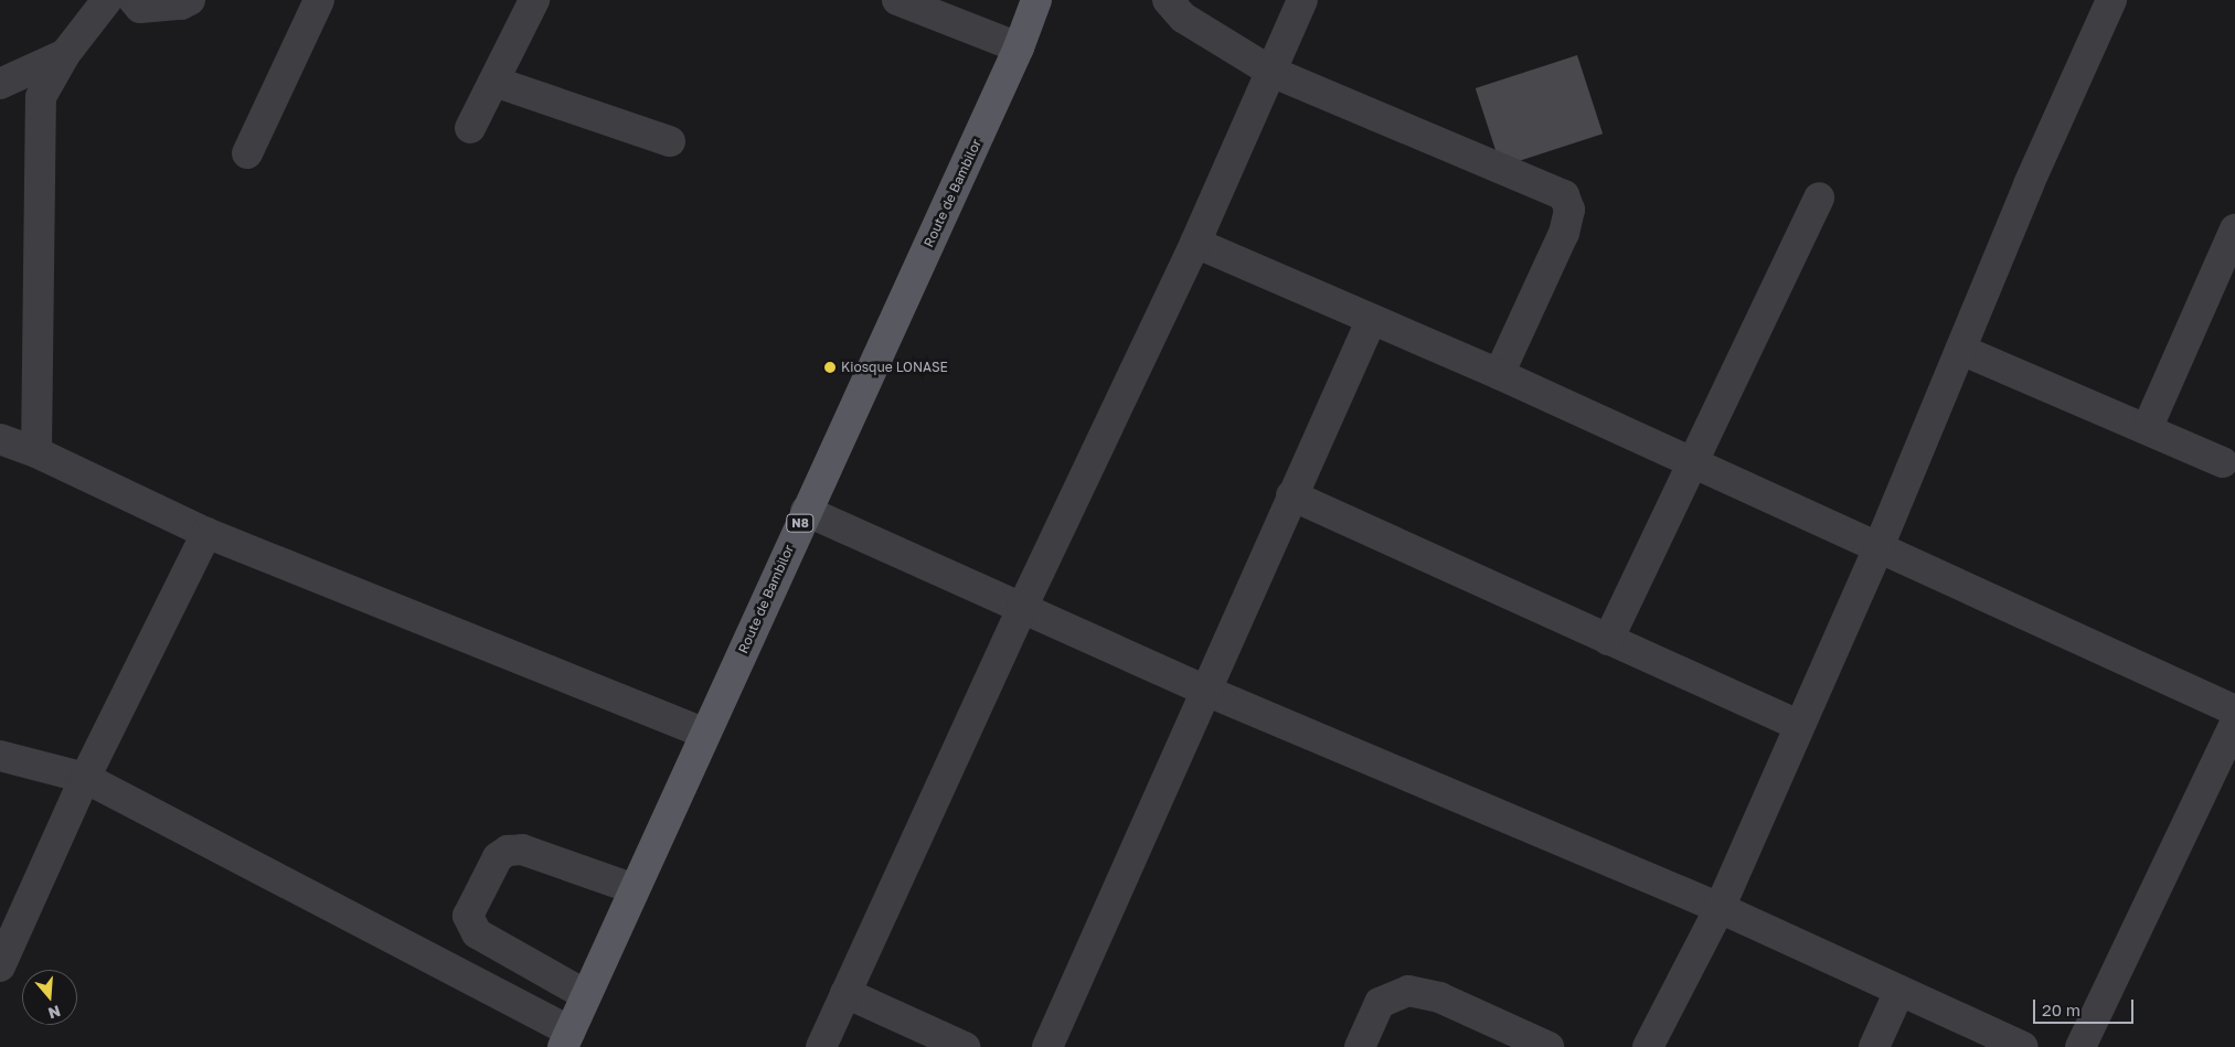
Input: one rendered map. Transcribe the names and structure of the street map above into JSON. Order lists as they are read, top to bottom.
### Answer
{
  "streets": {
    "main road": ["Route de Bambilor", "N8"]
  },
  "places": ["Kiosque LONASE"],
  "scale_bar": "20 m",
  "north": "bottom"
}
